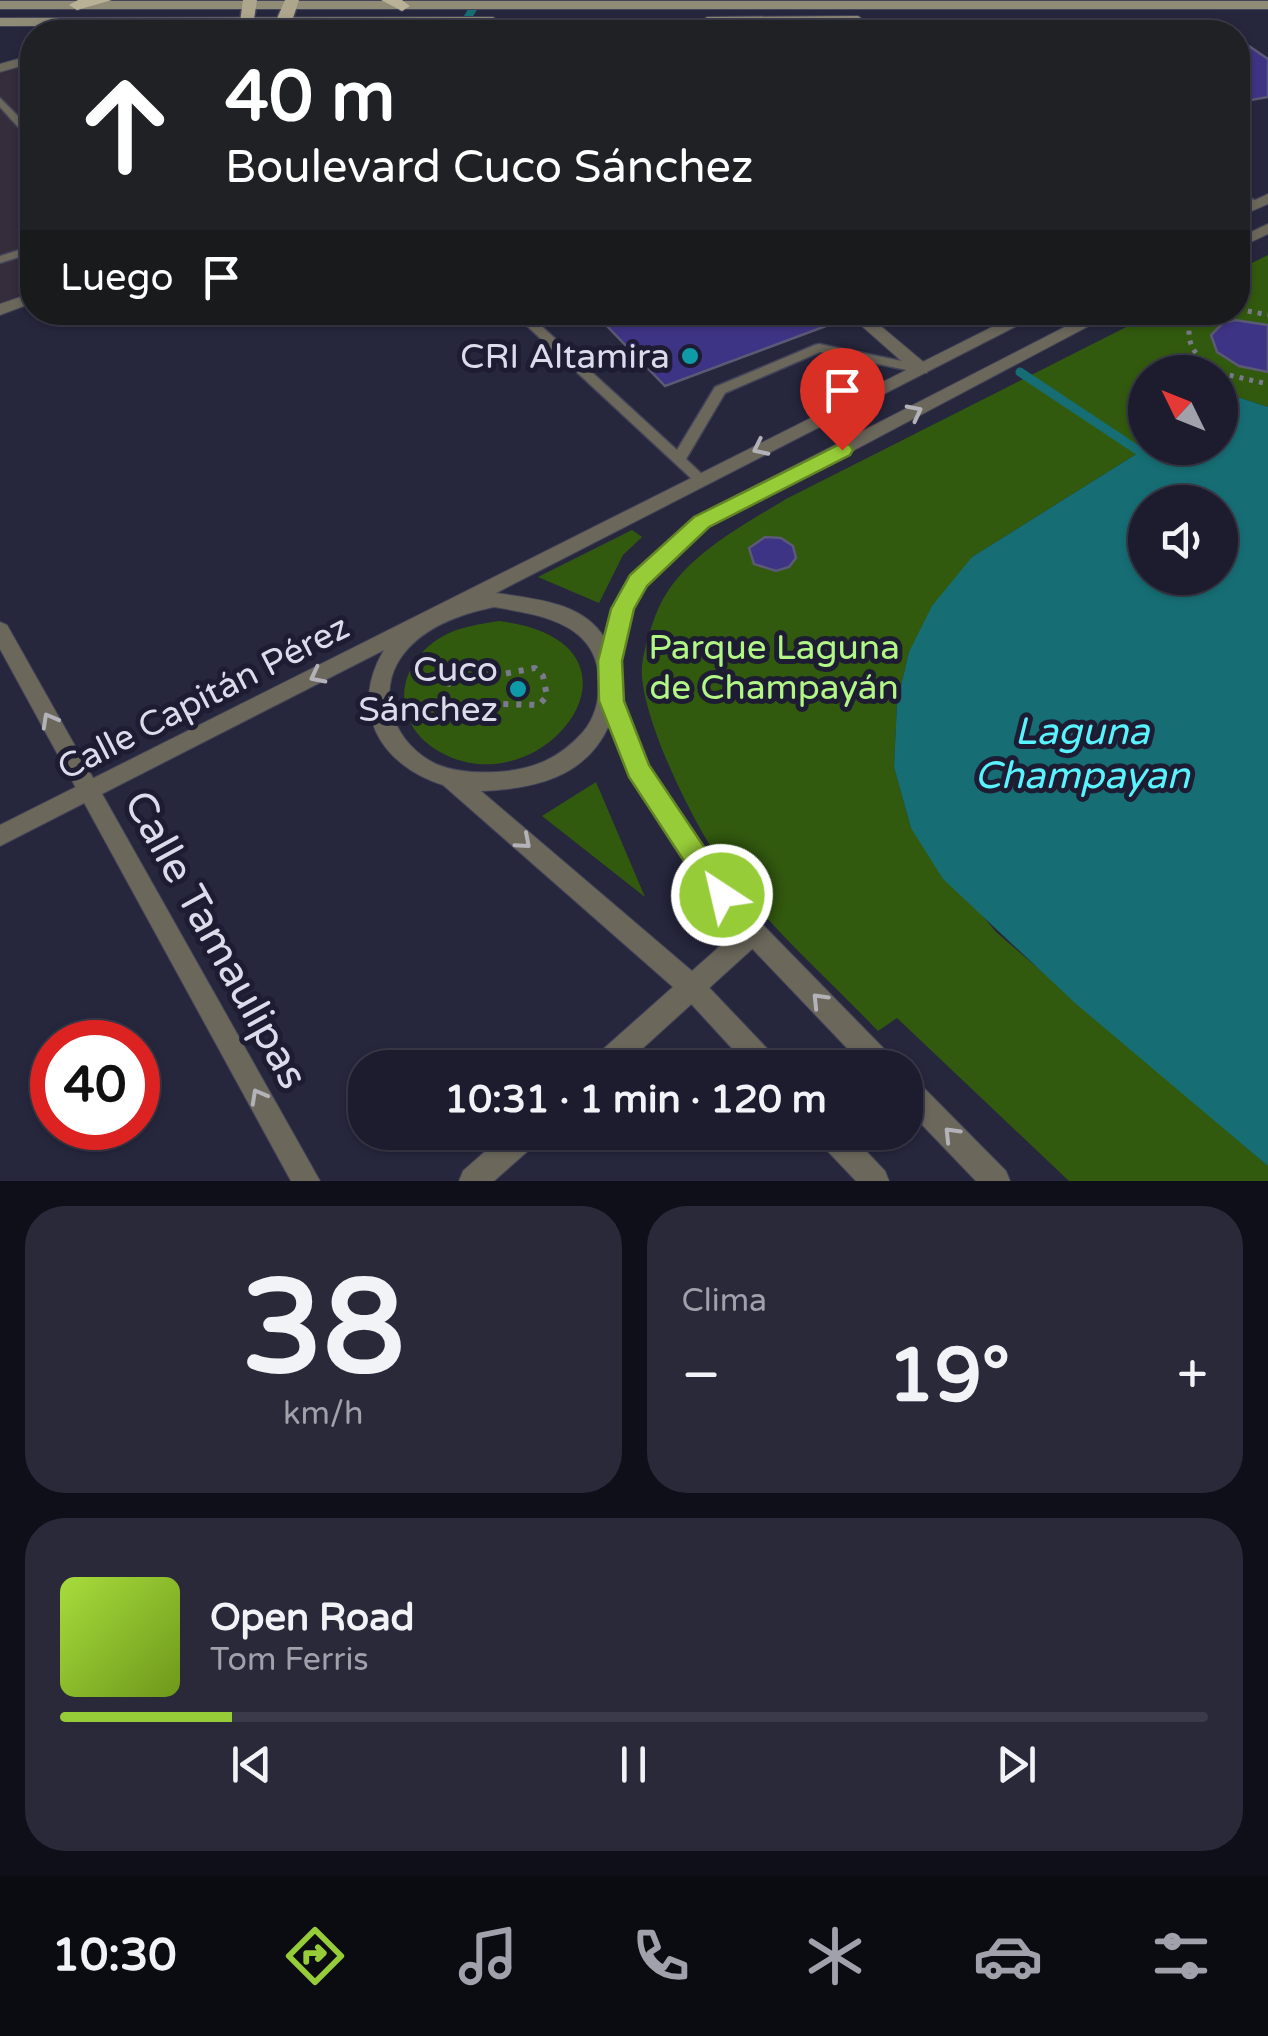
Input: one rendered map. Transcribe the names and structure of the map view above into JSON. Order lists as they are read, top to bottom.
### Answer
{
  "streets": {
    "street": ["Calle Capitán Pérez", "Calle Tamaulipas"]
  },
  "crossings": [
    ["Calle Capitán Pérez", "Calle Tamaulipas"]
  ],
  "one_way": ["Calle Capitán Pérez", "Calle Tamaulipas"],
  "water": ["Laguna Champayan"],
  "parks": ["Parque Laguna de Champayán"],
  "places": ["CRI Altamira", "Cuco Sánchez"],
  "north": "top left",
  "page": {
    "turn": ["40 m", "Boulevard Cuco Sánchez"],
    "then": "Luego",
    "limit": "40",
    "trip": "10:31 · 1 min · 120 m",
    "tile": [
      ["38", "km/h"],
      "Clima"
    ],
    "heat": ["−", "19°", "+"],
    "song": ["Open Road", "Tom Ferris"],
    "tabs": "10:30"
  }
}
